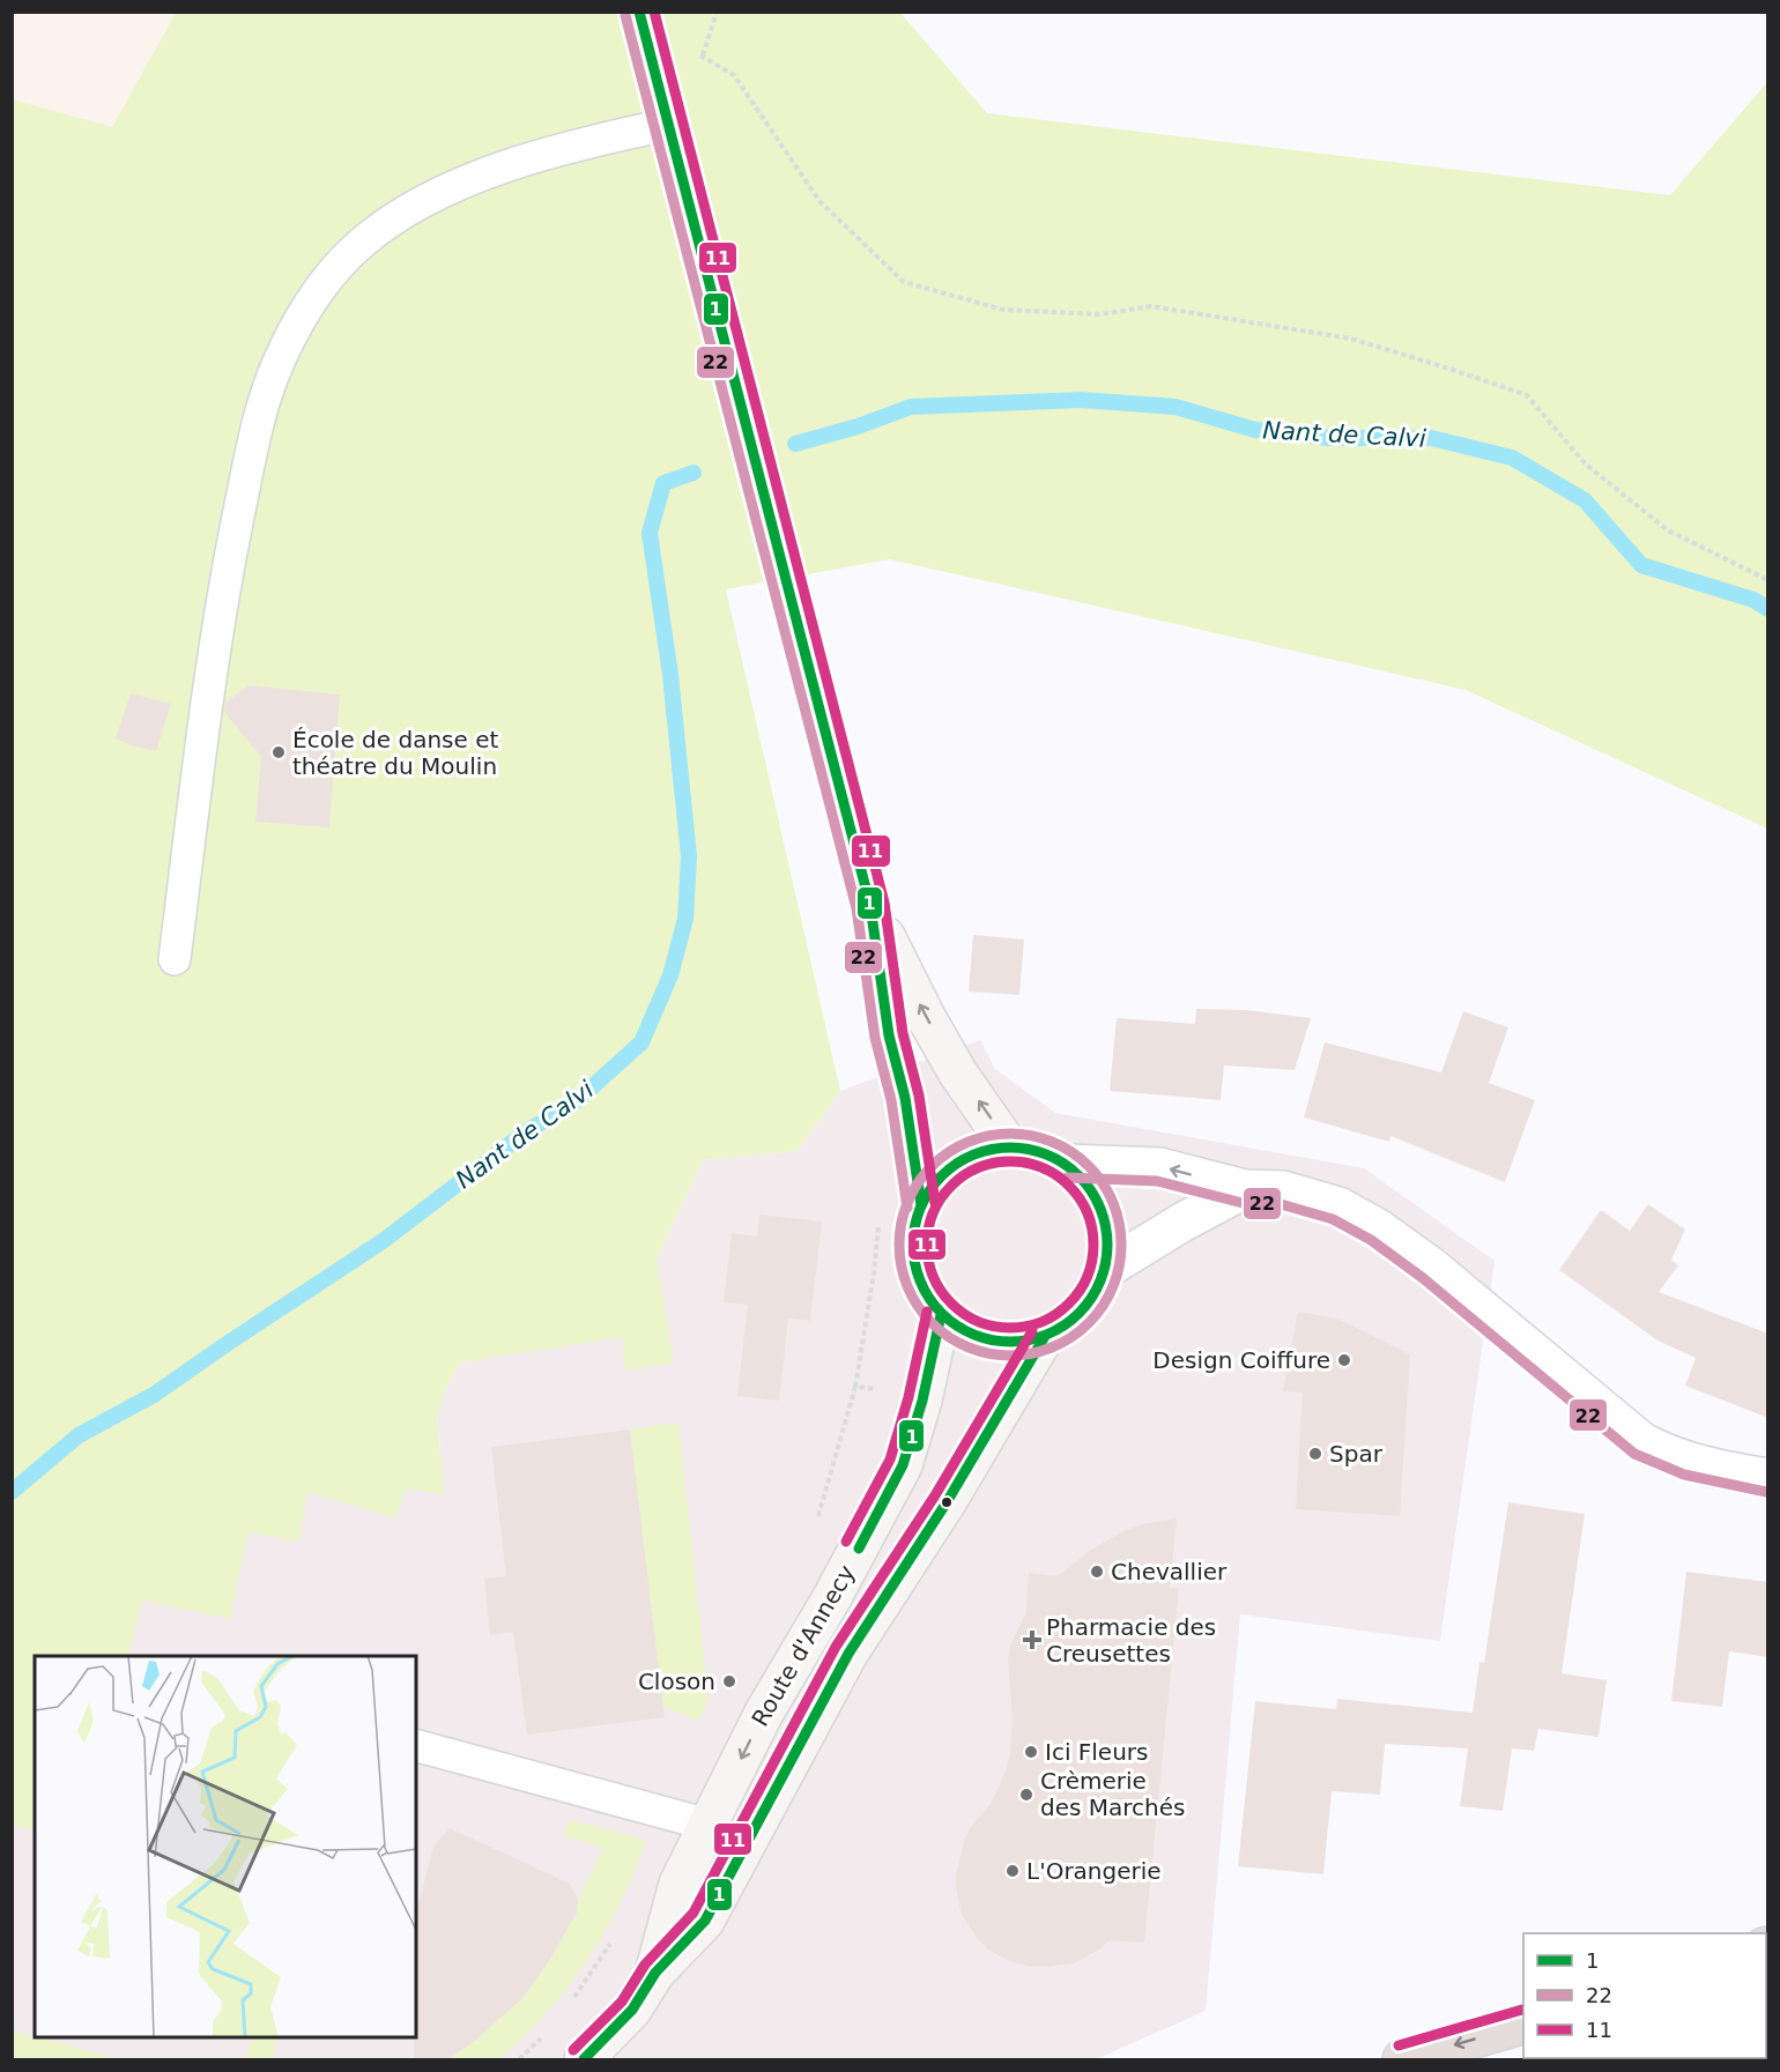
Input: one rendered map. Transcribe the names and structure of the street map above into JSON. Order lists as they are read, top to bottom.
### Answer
{
  "streets": {
    "main road": ["Route d'Annecy"]
  },
  "water": ["Nant de Calvi"],
  "places": {
    "other": [
      "École de danse et théatre du Moulin",
      "Design Coiffure",
      "Spar",
      "Chevallier",
      "Closon",
      "Ici Fleurs",
      "Crèmerie des Marchés",
      "L'Orangerie"
    ],
    "health": ["Pharmacie des Creusettes"]
  },
  "lines": ["transit line 1", "transit line 11", "transit line 22"],
  "legend": ["1", "22", "11"]
}
